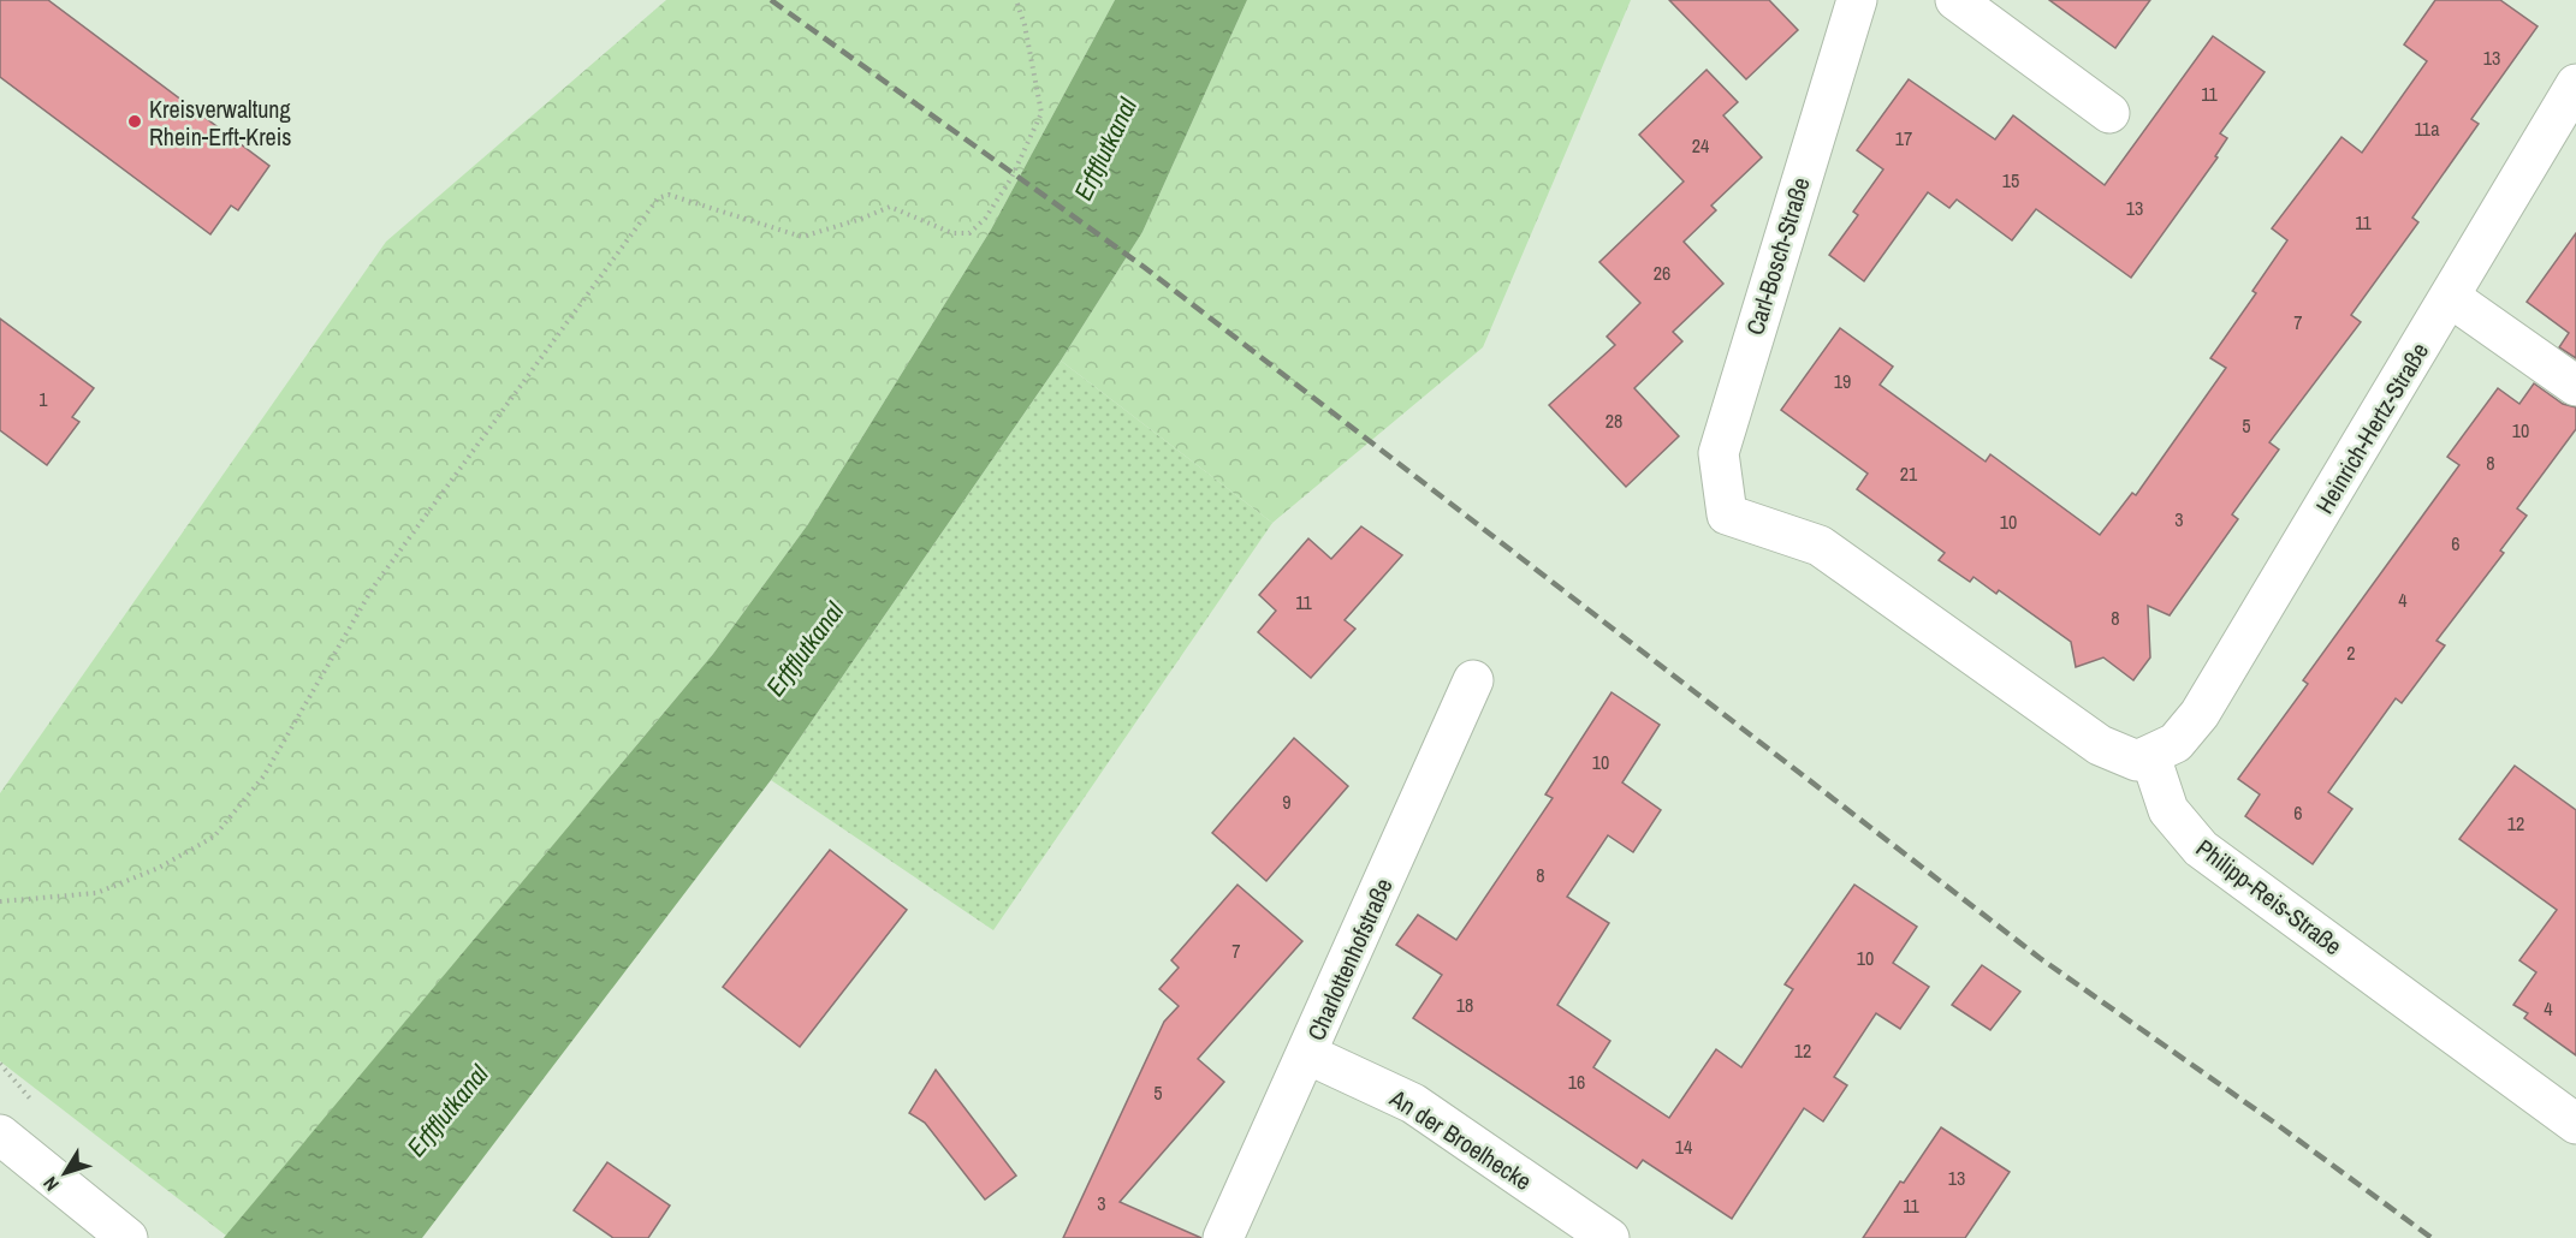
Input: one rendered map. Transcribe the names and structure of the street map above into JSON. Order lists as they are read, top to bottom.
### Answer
{
  "streets": {
    "street": [
      "Carl-Bosch-Straße",
      "Heinrich-Hertz-Straße",
      "Philipp-Reis-Straße",
      "Charlottenhofstraße",
      "An der Broelhecke"
    ]
  },
  "crossings": [
    ["Carl-Bosch-Straße", "Heinrich-Hertz-Straße"],
    ["Carl-Bosch-Straße", "Philipp-Reis-Straße"],
    ["Heinrich-Hertz-Straße", "Philipp-Reis-Straße"],
    ["Charlottenhofstraße", "An der Broelhecke"]
  ],
  "water": ["Erftflutkanal"],
  "places": ["Kreisverwaltung Rhein-Erft-Kreis"],
  "house_numbers": [
    "13",
    "11",
    "11a",
    "17",
    "24",
    "15",
    "13",
    "11",
    "26",
    "7",
    "19",
    "1",
    "28",
    "5",
    "10",
    "8",
    "21",
    "3",
    "10",
    "6",
    "4",
    "11",
    "8",
    "2",
    "10",
    "9",
    "6",
    "12",
    "8",
    "7",
    "10",
    "18",
    "4",
    "12",
    "16",
    "5",
    "14",
    "13",
    "3",
    "11"
  ],
  "north": "bottom left"
}
